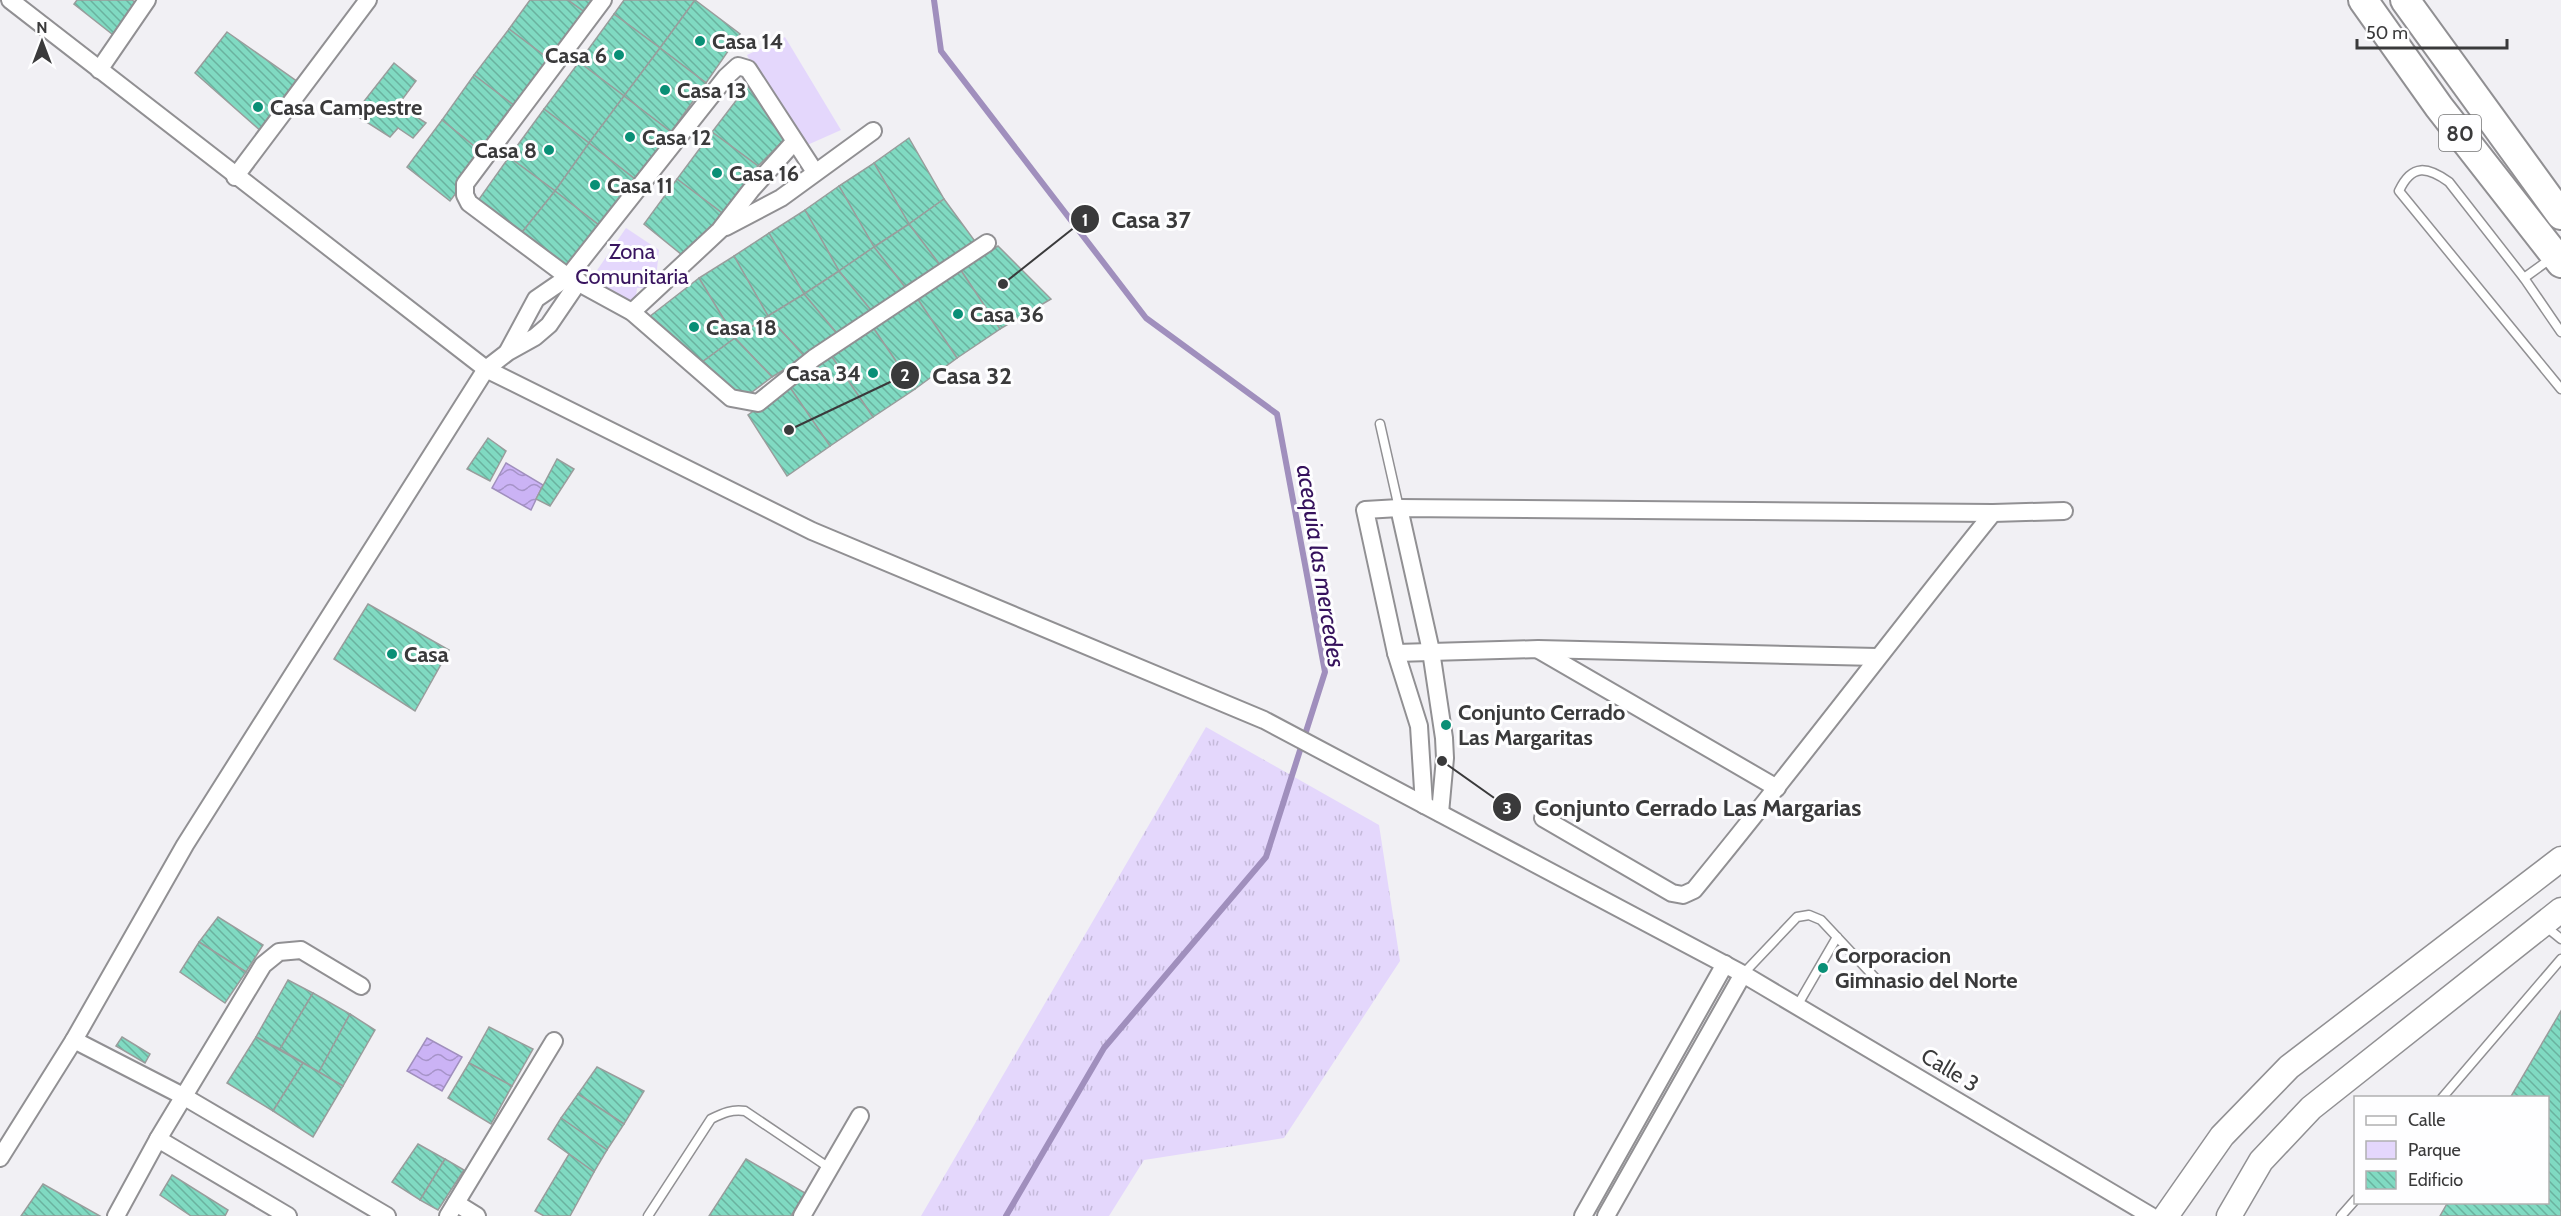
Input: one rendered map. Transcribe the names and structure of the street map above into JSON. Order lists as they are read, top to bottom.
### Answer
{
  "streets": {
    "highway": ["80"],
    "street": ["Calle 3"]
  },
  "water": ["acequia las mercedes"],
  "parks": ["Zona Comunitaria"],
  "places": [
    "Casa 14",
    "Casa 6",
    "Casa 13",
    "Casa Campestre",
    "Casa 12",
    "Casa 8",
    "Casa 16",
    "Casa 11",
    "Casa 37",
    "Casa 36",
    "Casa 18",
    "Casa 34",
    "Casa 32",
    "Casa",
    "Conjunto Cerrado Las Margaritas",
    "Conjunto Cerrado Las Margarias",
    "Corporacion Gimnasio del Norte"
  ],
  "legend": ["Calle", "Parque", "Edificio"],
  "scale_bar": "50 m",
  "north": "top"
}
